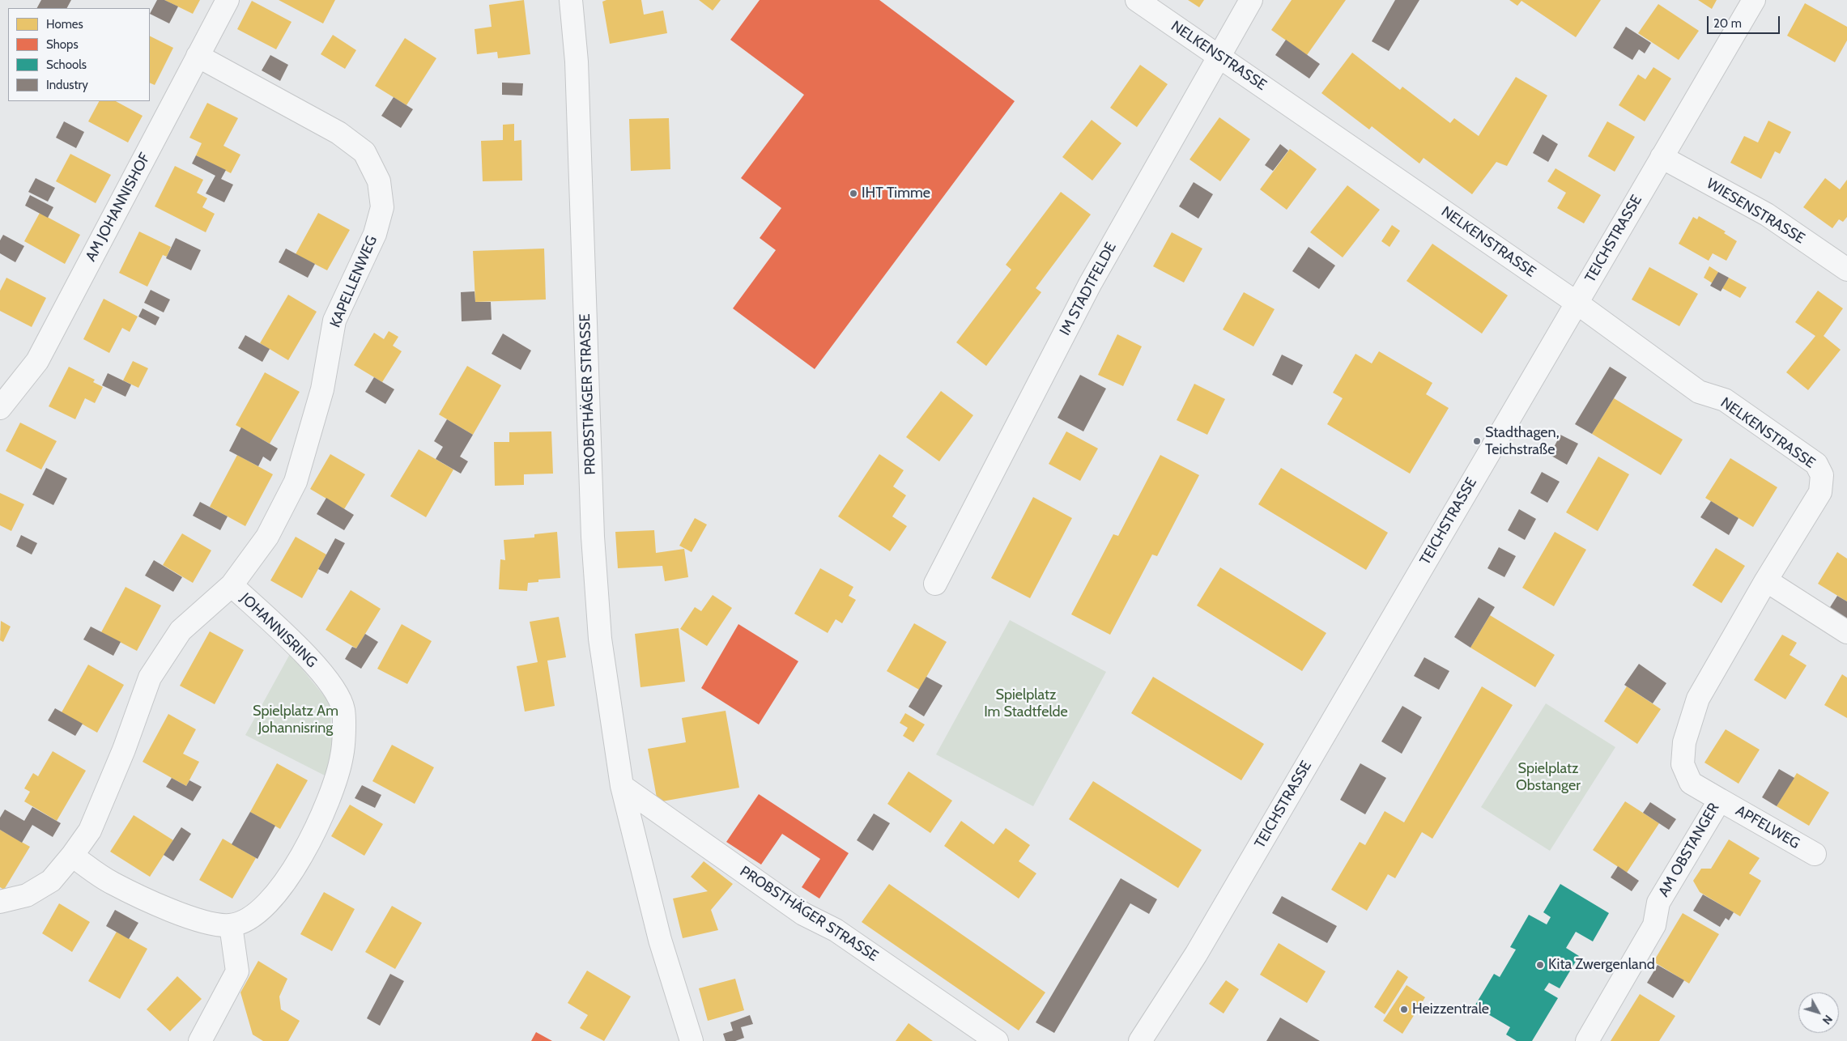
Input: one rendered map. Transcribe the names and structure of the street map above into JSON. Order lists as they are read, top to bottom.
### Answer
{
  "streets": {
    "street": [
      "NELKENSTRASSE",
      "AM JOHANNISHOF",
      "WIESENSTRASSE",
      "TEICHSTRASSE",
      "KAPELLENWEG",
      "IM STADTFELDE",
      "PROBSTHÄGER STRASSE",
      "JOHANNISRING",
      "APFELWEG",
      "AM OBSTANGER"
    ]
  },
  "crossings": [
    ["NELKENSTRASSE", "TEICHSTRASSE"],
    ["NELKENSTRASSE", "IM STADTFELDE"],
    ["NELKENSTRASSE", "AM OBSTANGER"],
    ["AM JOHANNISHOF", "KAPELLENWEG"],
    ["WIESENSTRASSE", "TEICHSTRASSE"],
    ["KAPELLENWEG", "JOHANNISRING"],
    ["APFELWEG", "AM OBSTANGER"]
  ],
  "parks": ["Spielplatz Im Stadtfelde", "Spielplatz Am Johannisring", "Spielplatz Obstanger"],
  "places": [
    "IHT Timme",
    "Stadthagen, Teichstraße",
    "Kita Zwergenland",
    "Heizzentrale"
  ],
  "legend": [
    "Homes",
    "Shops",
    "Schools",
    "Industry"
  ],
  "scale_bar": "20 m",
  "north": "bottom right"
}
